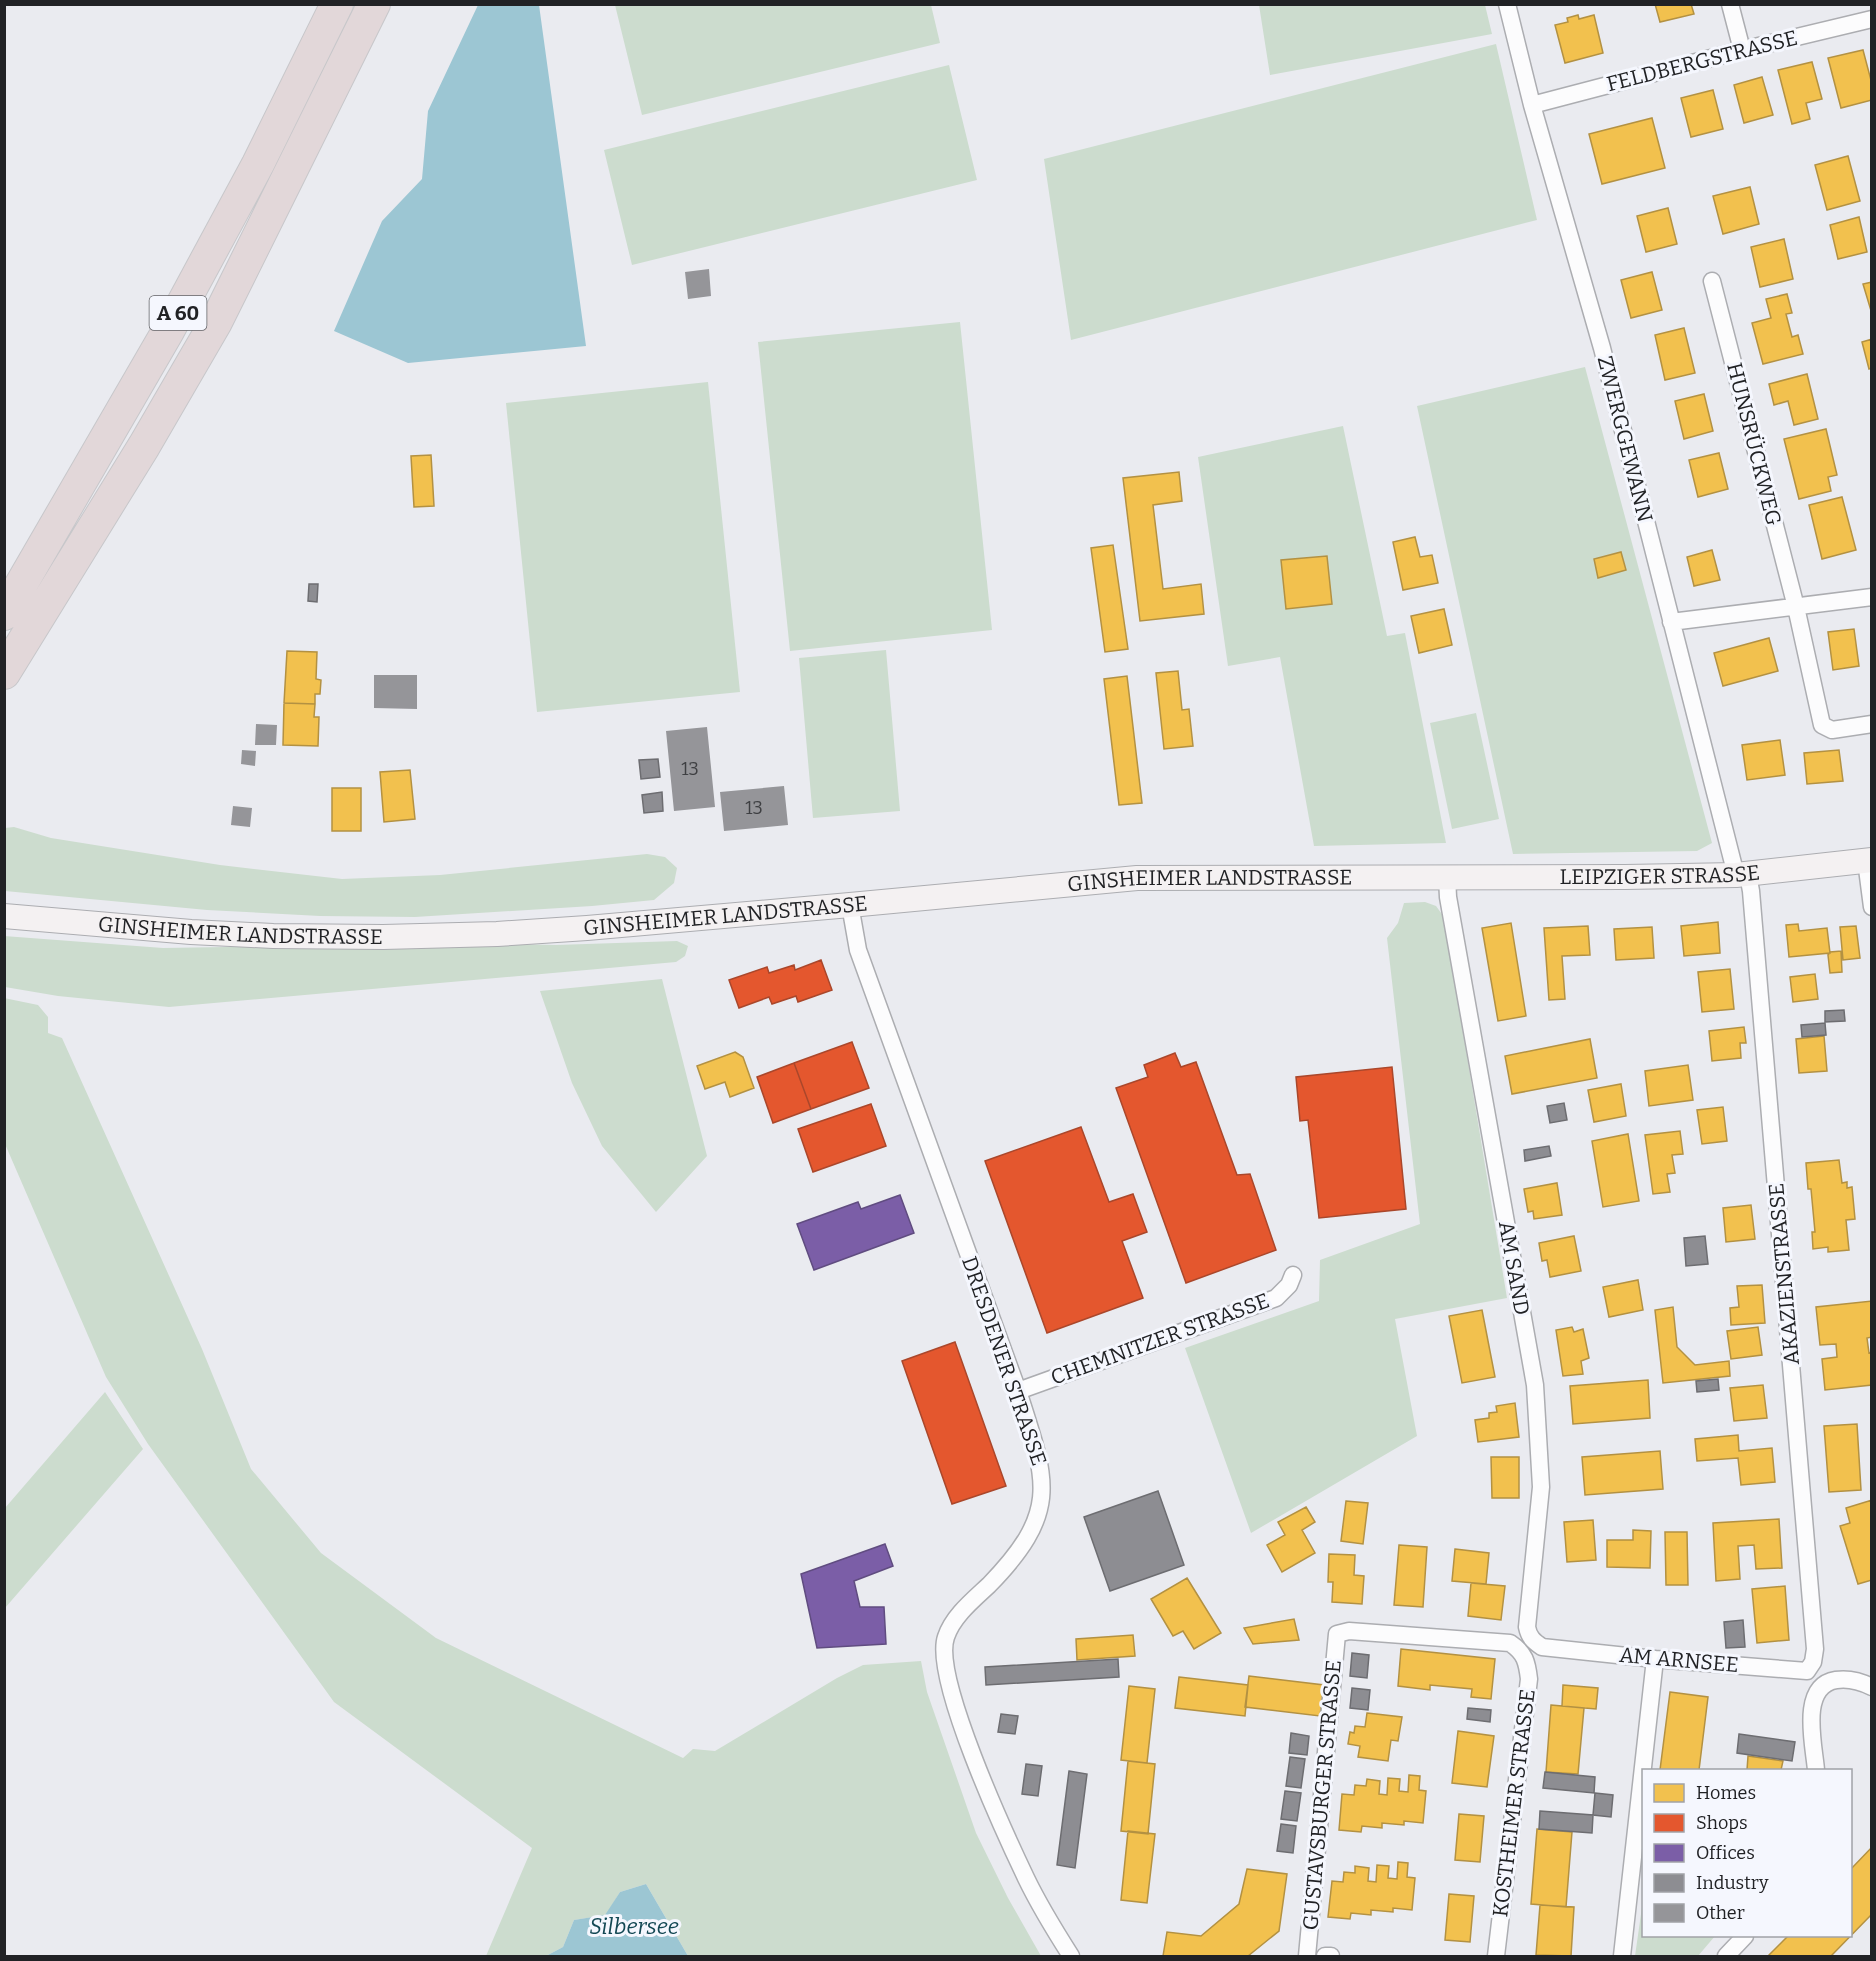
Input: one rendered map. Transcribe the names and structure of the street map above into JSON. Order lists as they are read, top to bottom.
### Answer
{
  "streets": {
    "highway": ["A 60"],
    "main road": ["LEIPZIGER STRASSE", "GINSHEIMER LANDSTRASSE"],
    "street": [
      "FELDBERGSTRASSE",
      "ZWERGGEWANN",
      "HUNSRÜCKWEG",
      "AM SAND",
      "AKAZIENSTRASSE",
      "CHEMNITZER STRASSE",
      "DRESDENER STRASSE",
      "AM ARNSEE",
      "GUSTAVSBURGER STRASSE",
      "KOSTHEIMER STRASSE"
    ]
  },
  "crossings": [
    ["FELDBERGSTRASSE", "ZWERGGEWANN"],
    ["ZWERGGEWANN", "LEIPZIGER STRASSE"],
    ["ZWERGGEWANN", "AKAZIENSTRASSE"],
    ["LEIPZIGER STRASSE", "GINSHEIMER LANDSTRASSE"],
    ["LEIPZIGER STRASSE", "AM SAND"],
    ["LEIPZIGER STRASSE", "AKAZIENSTRASSE"],
    ["GINSHEIMER LANDSTRASSE", "AM SAND"],
    ["GINSHEIMER LANDSTRASSE", "DRESDENER STRASSE"],
    ["AM SAND", "AM ARNSEE"],
    ["AKAZIENSTRASSE", "AM ARNSEE"],
    ["CHEMNITZER STRASSE", "DRESDENER STRASSE"],
    ["GUSTAVSBURGER STRASSE", "KOSTHEIMER STRASSE"]
  ],
  "water": ["Silbersee"],
  "house_numbers": ["13", "13"],
  "legend": [
    "Homes",
    "Shops",
    "Offices",
    "Industry",
    "Other"
  ]
}
